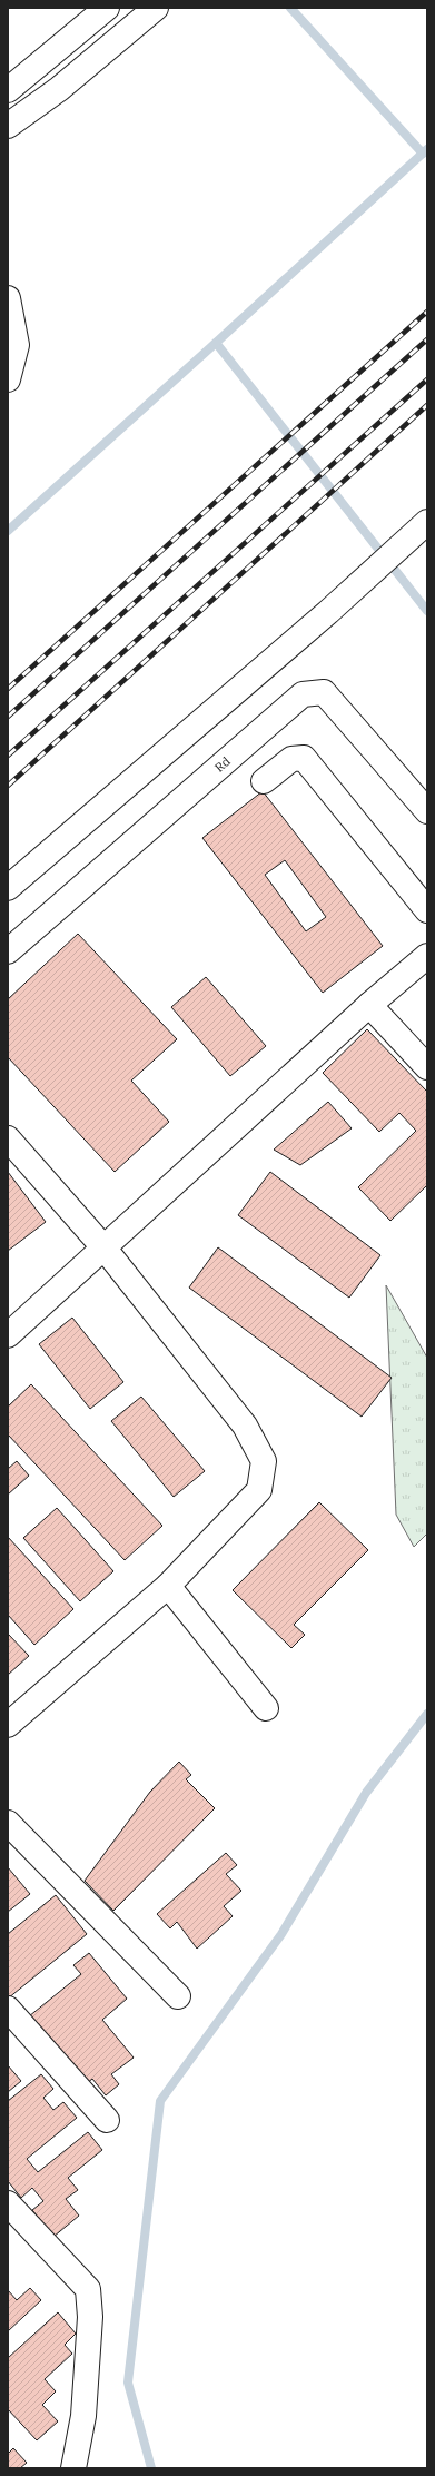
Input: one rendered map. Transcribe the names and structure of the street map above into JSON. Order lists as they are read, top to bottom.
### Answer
{
  "streets": {
    "street": ["Rd"]
  }
}
